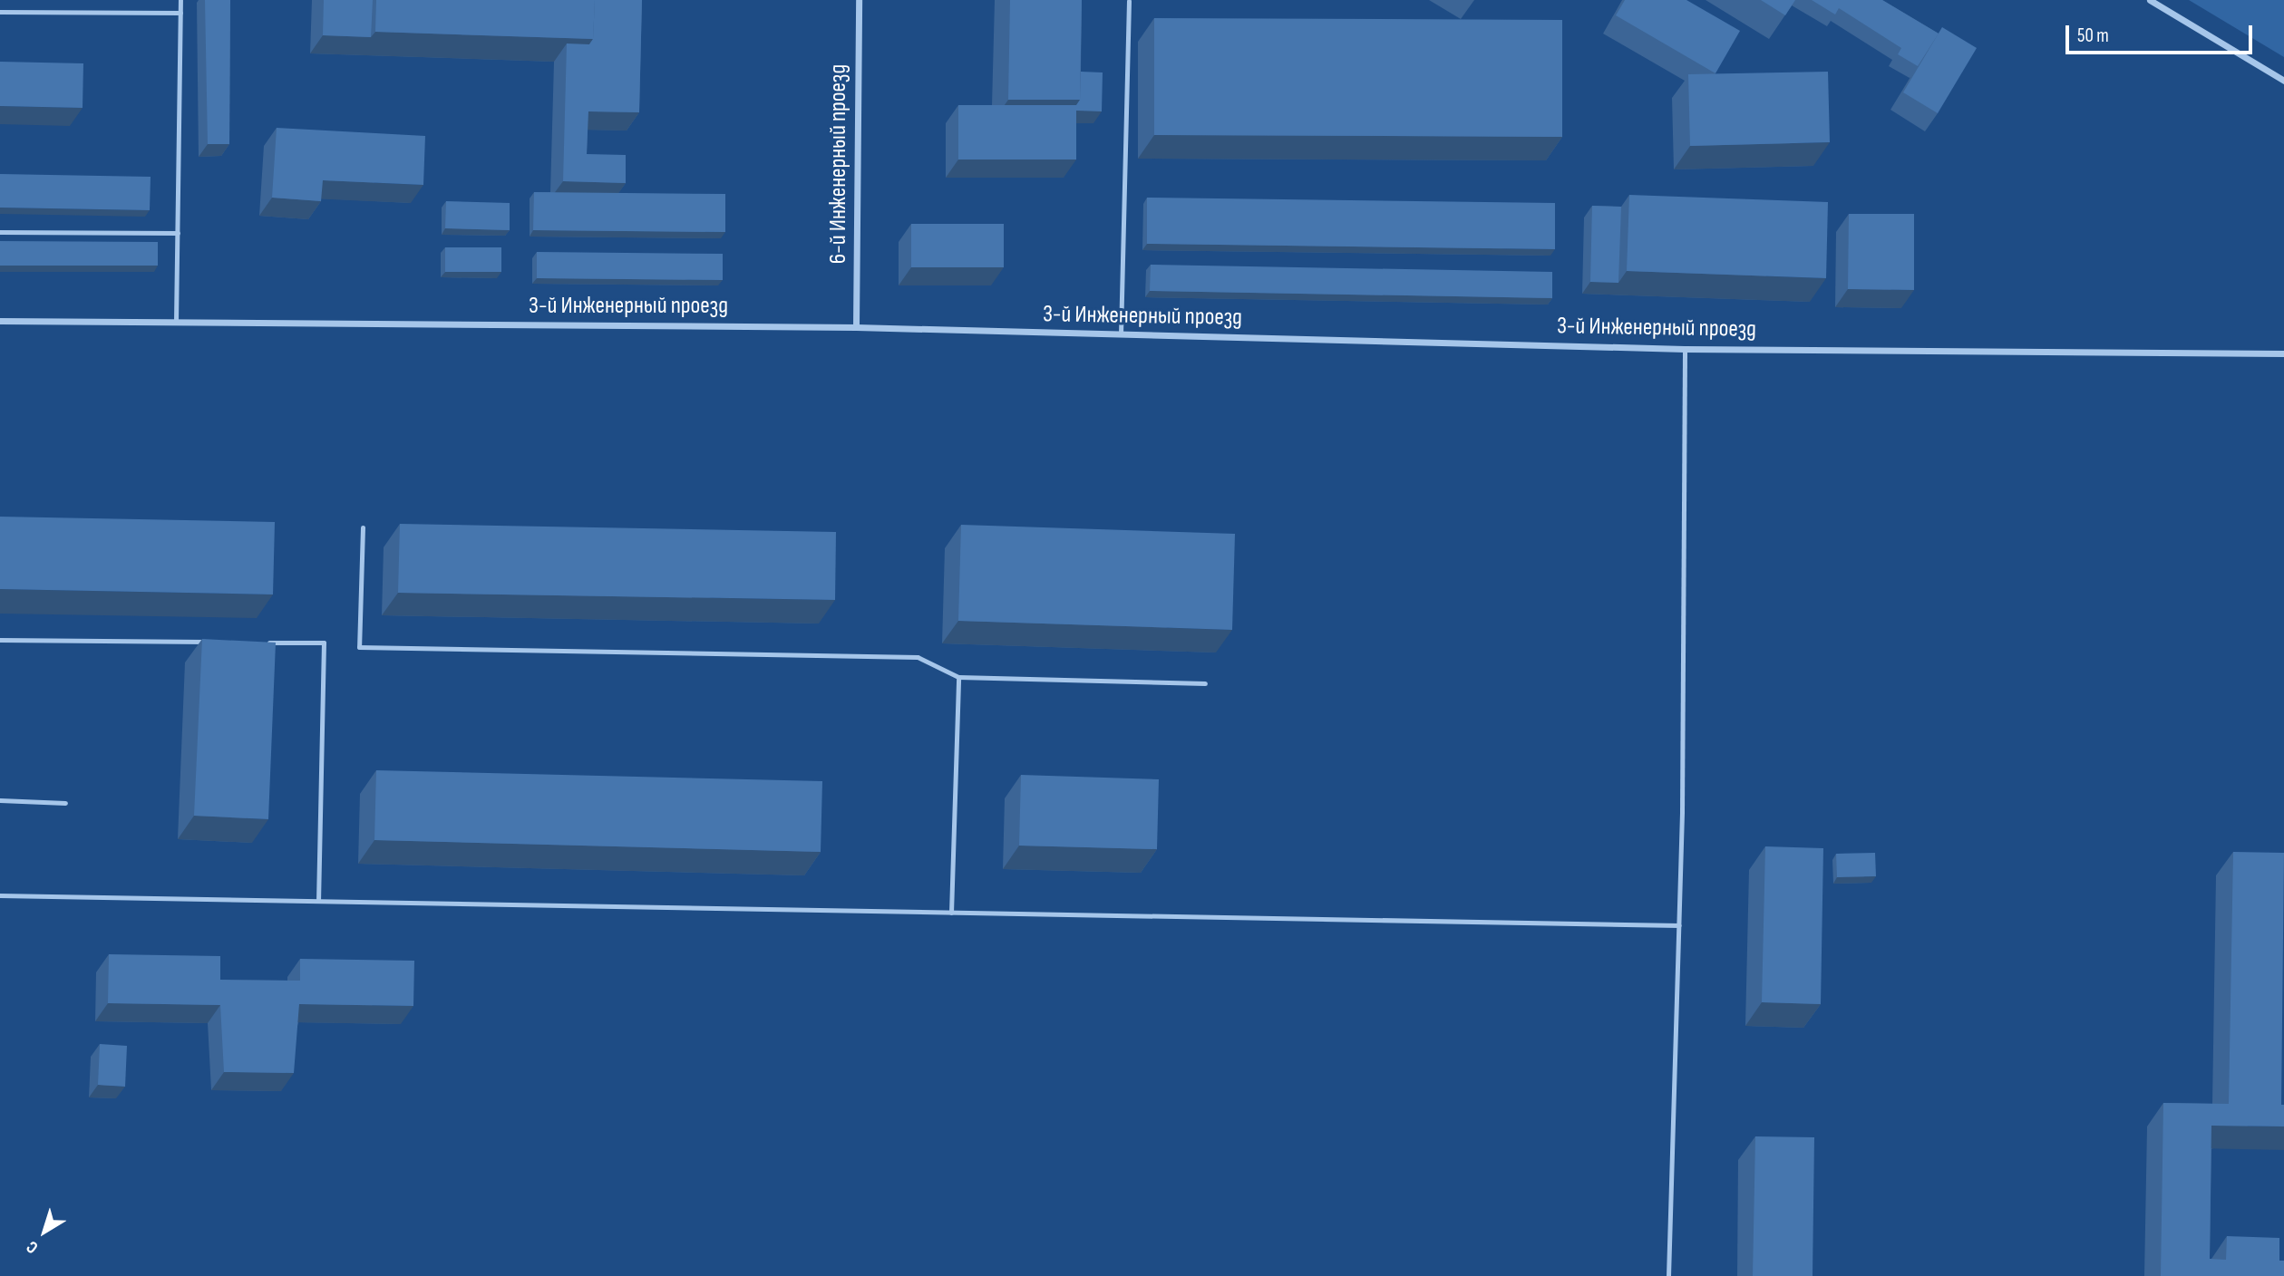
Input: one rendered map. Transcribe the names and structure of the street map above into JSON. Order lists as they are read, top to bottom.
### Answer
{
  "streets": {
    "street": ["6-й Инженерный проезд", "3-й Инженерный проезд"]
  },
  "crossings": [
    ["6-й Инженерный проезд", "3-й Инженерный проезд"]
  ],
  "scale_bar": "50 m",
  "north": "bottom left"
}
